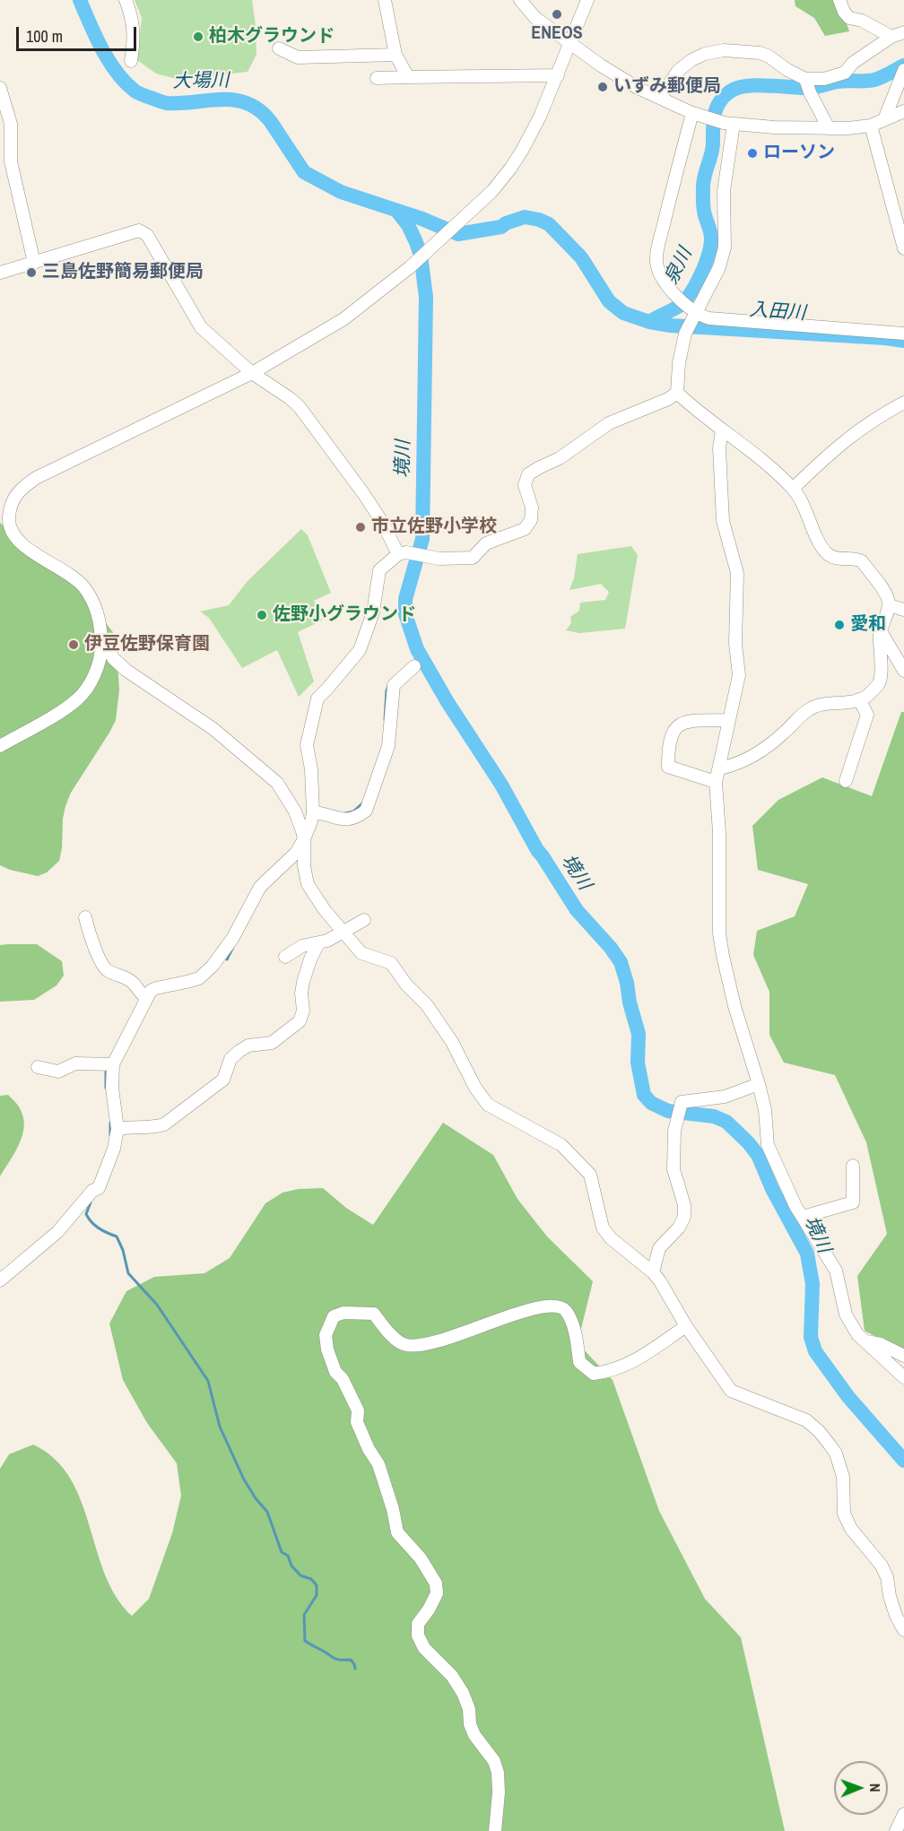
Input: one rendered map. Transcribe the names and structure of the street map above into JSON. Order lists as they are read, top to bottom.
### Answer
{
  "water": [
    "大場川",
    "泉川",
    "入田川",
    "境川"
  ],
  "places": [
    "ENEOS",
    "柏木グラウンド",
    "いずみ郵便局",
    "ローソン",
    "三島佐野簡易郵便局",
    "市立佐野小学校",
    "佐野小グラウンド",
    "愛和",
    "伊豆佐野保育園"
  ],
  "scale_bar": "100 m",
  "north": "right"
}
